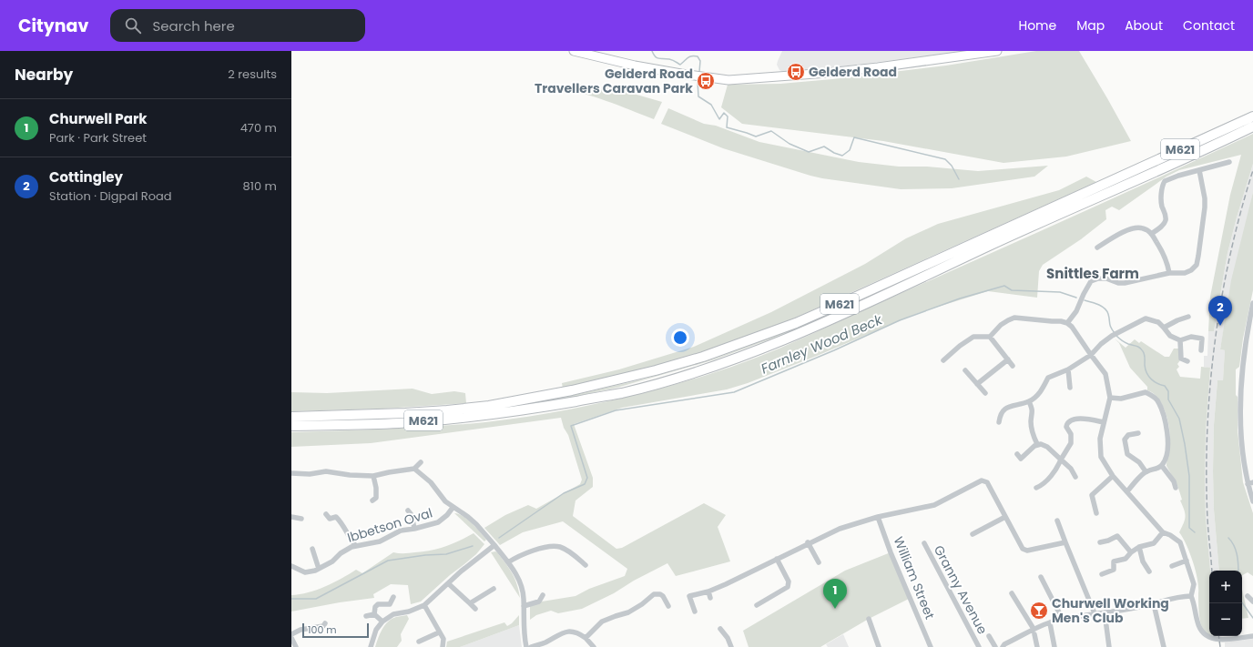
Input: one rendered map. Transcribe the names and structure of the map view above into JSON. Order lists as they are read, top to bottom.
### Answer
{
  "streets": {
    "highway": ["M621"],
    "street": ["Ibbetson Oval", "William Street", "Granny Avenue"]
  },
  "districts": ["Snittles Farm"],
  "water": ["Farnley Wood Beck"],
  "places": {
    "bus stop": ["Gelderd Road", "Gelderd Road Travellers Caravan Park"],
    "bar": ["Churwell Working Men's Club"]
  },
  "scale_bar": "100 m",
  "page": {
    "header": "Citynav",
    "search": "Search here",
    "nav": [
      "Home",
      "Map",
      "About",
      "Contact"
    ],
    "heading": ["Nearby", "2 results"],
    "list": [
      {
        "mark": "1",
        "name": "Churwell Park",
        "note": "Park · Park Street",
        "value": "470 m"
      },
      {
        "mark": "2",
        "name": "Cottingley",
        "note": "Station · Digpal Road",
        "value": "810 m"
      }
    ],
    "pins": ["2", "1"],
    "map_buttons": ["+", "−"],
    "scale": "100 m"
  }
}
